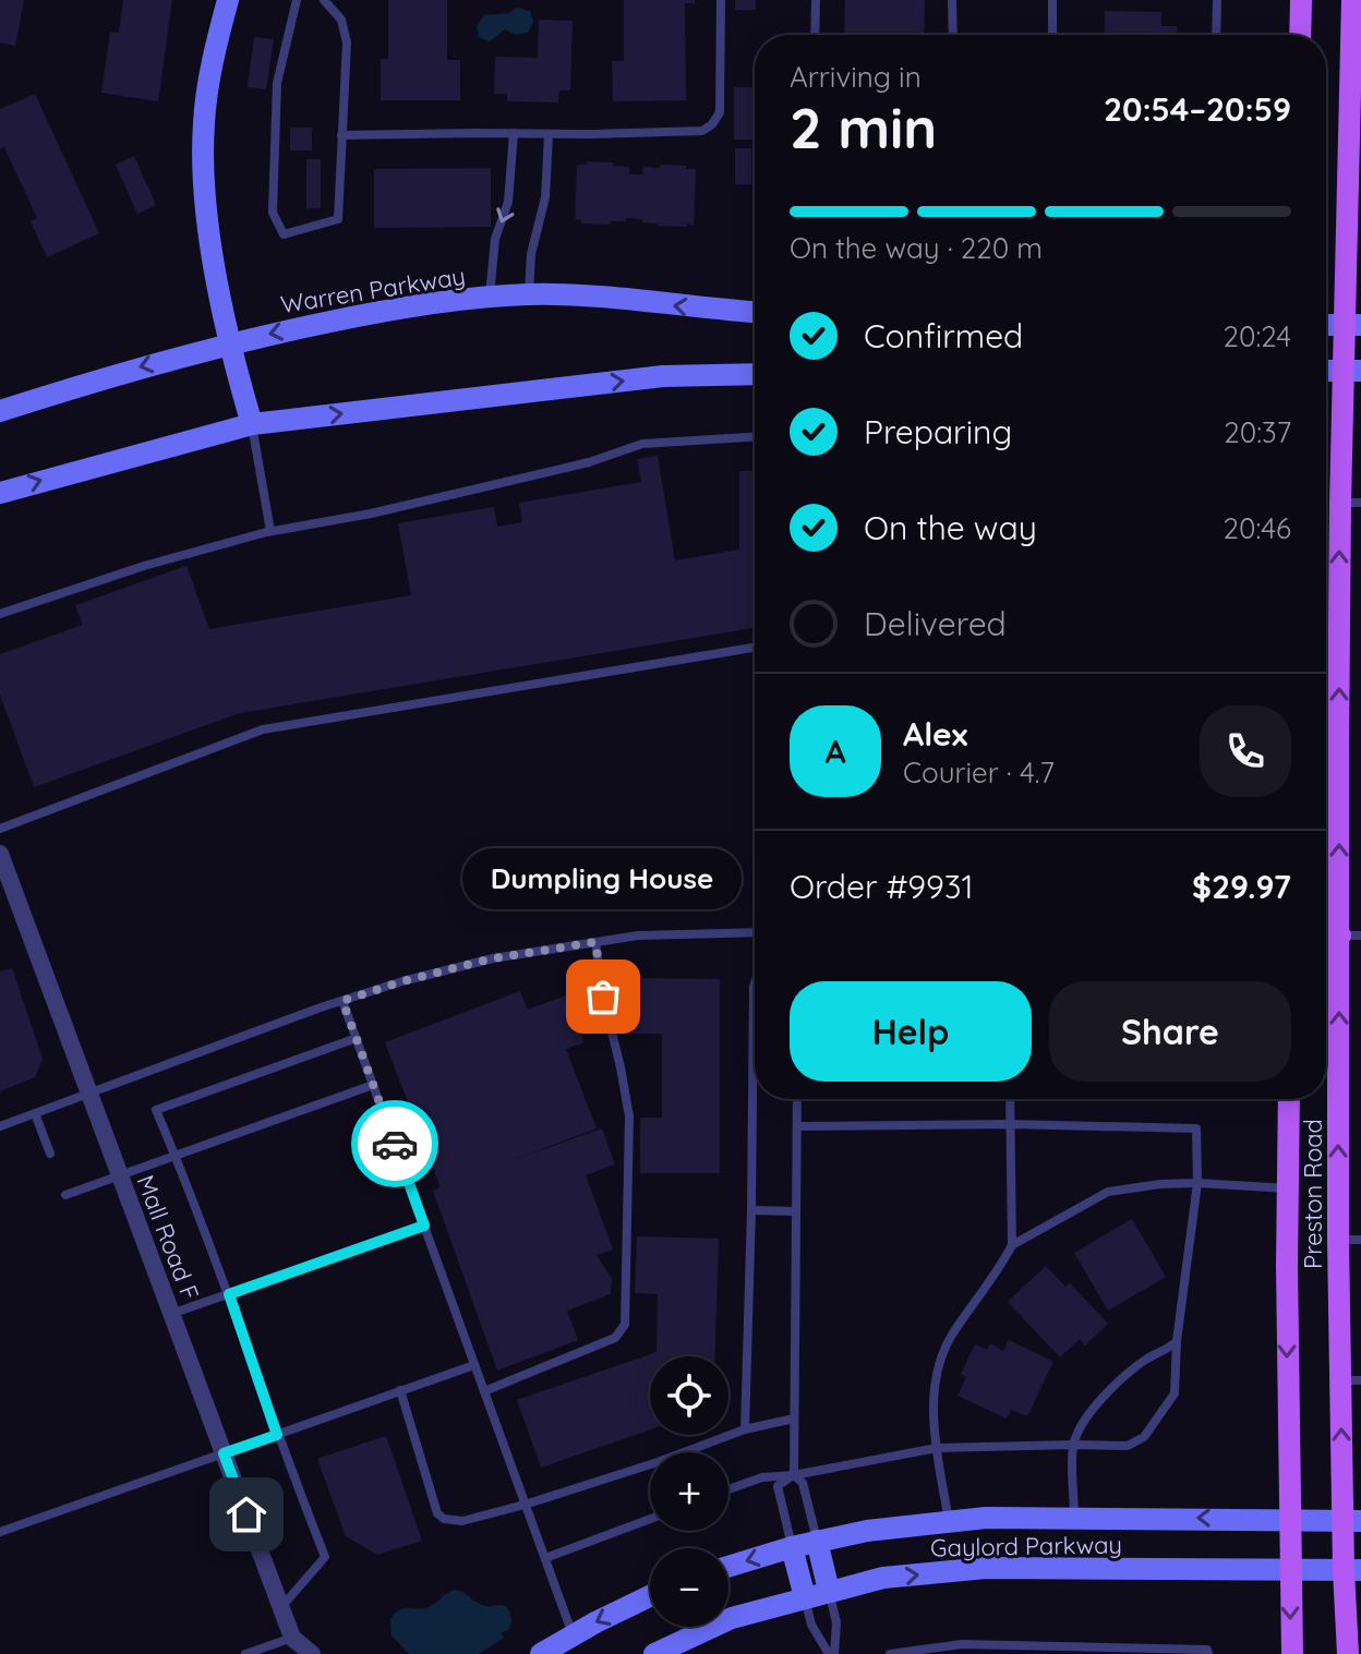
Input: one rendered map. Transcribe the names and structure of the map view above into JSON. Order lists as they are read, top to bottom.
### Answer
{
  "streets": {
    "main road": ["Preston Road"],
    "street": ["Warren Parkway", "Mall Road F", "Gaylord Parkway"]
  },
  "crossings": [
    ["Preston Road", "Gaylord Parkway"]
  ],
  "places": ["Dumpling House"],
  "page": {
    "heading": ["2 min", "Arriving in", "20:54–20:59"],
    "panel": [
      "Alex",
      "Courier · 4.7",
      "Order #9931",
      "$29.97"
    ],
    "bar": "On the way · 220 m",
    "list": [
      ["Confirmed", "20:24"],
      ["Preparing", "20:37"],
      ["On the way", "20:46"],
      "Delivered"
    ],
    "round": "A",
    "bubble": "Dumpling House",
    "buttons": ["Help", "Share"],
    "map_buttons": ["+", "−"]
  }
}
